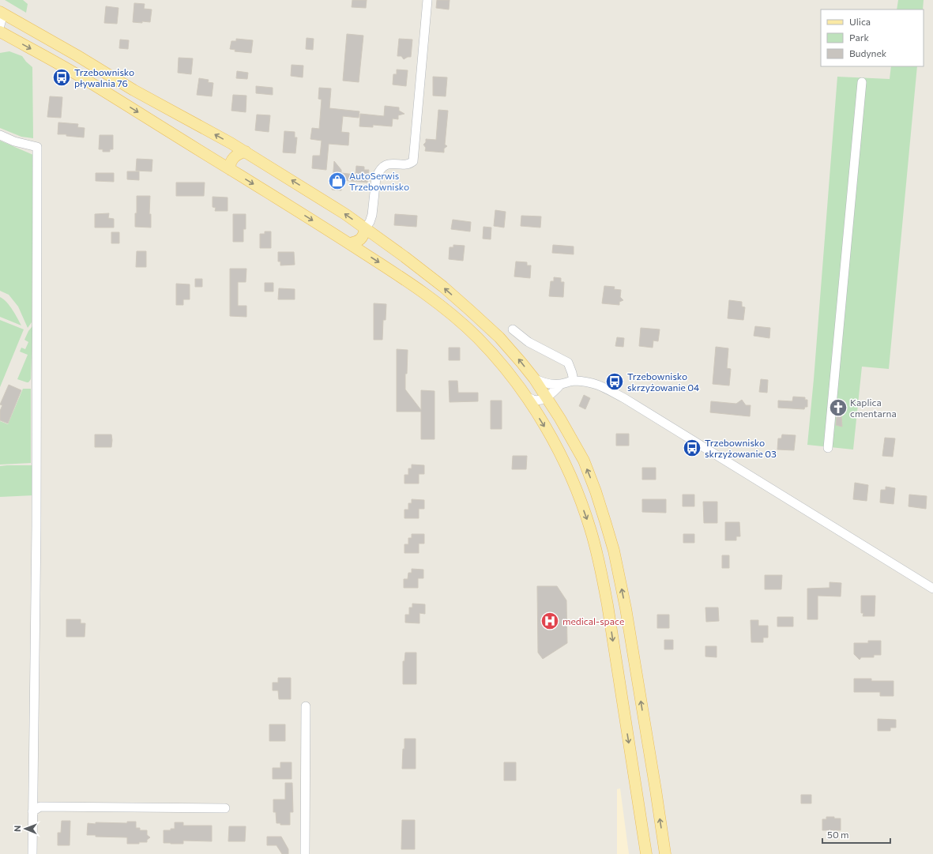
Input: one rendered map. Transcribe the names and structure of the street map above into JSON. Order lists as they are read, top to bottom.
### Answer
{
  "places": {
    "bus stop": ["Trzebownisko pływalnia 76", "Trzebownisko skrzyżowanie 04", "Trzebownisko skrzyżowanie 03"],
    "shop": ["AutoSerwis Trzebownisko"],
    "church": ["Kaplica cmentarna"],
    "hospital": ["medical-space"]
  },
  "legend": ["Ulica", "Park", "Budynek"],
  "scale_bar": "50 m",
  "north": "left"
}
